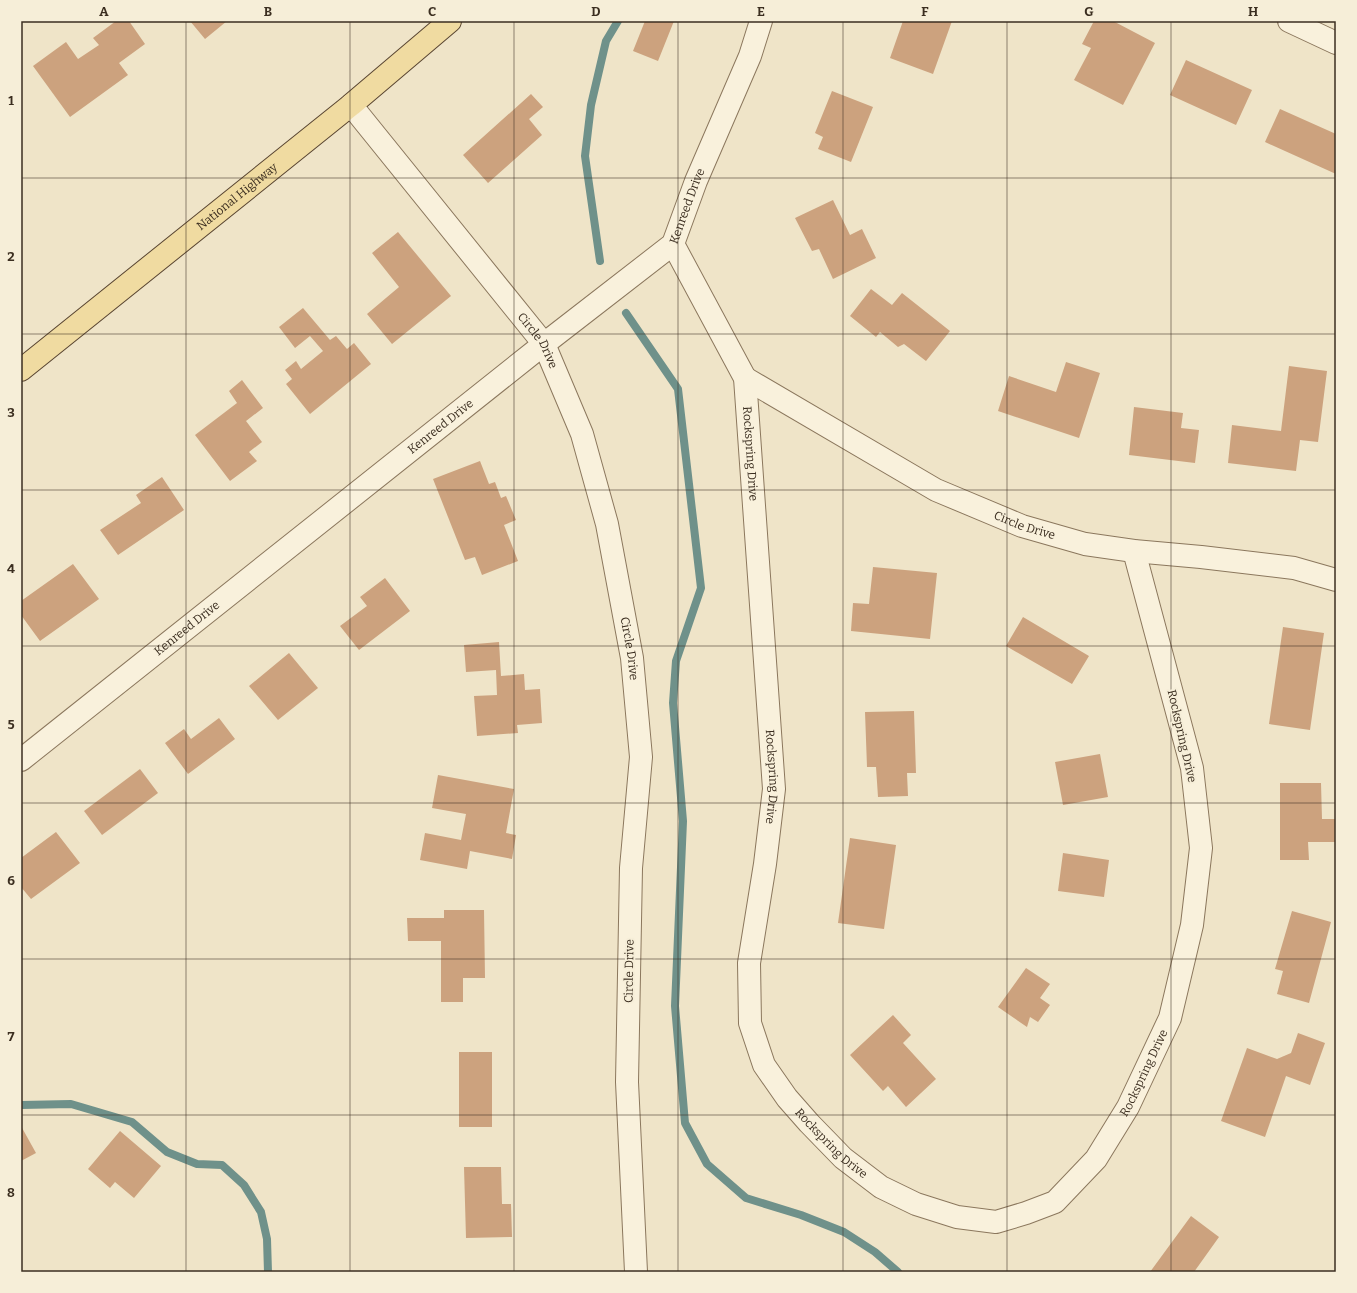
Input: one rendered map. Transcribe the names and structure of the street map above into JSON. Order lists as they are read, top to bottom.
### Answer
{
  "streets": {
    "main road": ["National Highway"],
    "street": ["Kenreed Drive", "Circle Drive", "Rockspring Drive"]
  },
  "crossings": [
    ["National Highway", "Circle Drive"],
    ["Kenreed Drive", "Circle Drive"],
    ["Kenreed Drive", "Rockspring Drive"],
    ["Circle Drive", "Rockspring Drive"]
  ],
  "grid": {
    "columns": [
      "A",
      "B",
      "C",
      "D",
      "E",
      "F",
      "G",
      "H"
    ],
    "rows": [
      "1",
      "2",
      "3",
      "4",
      "5",
      "6",
      "7",
      "8"
    ]
  }
}
